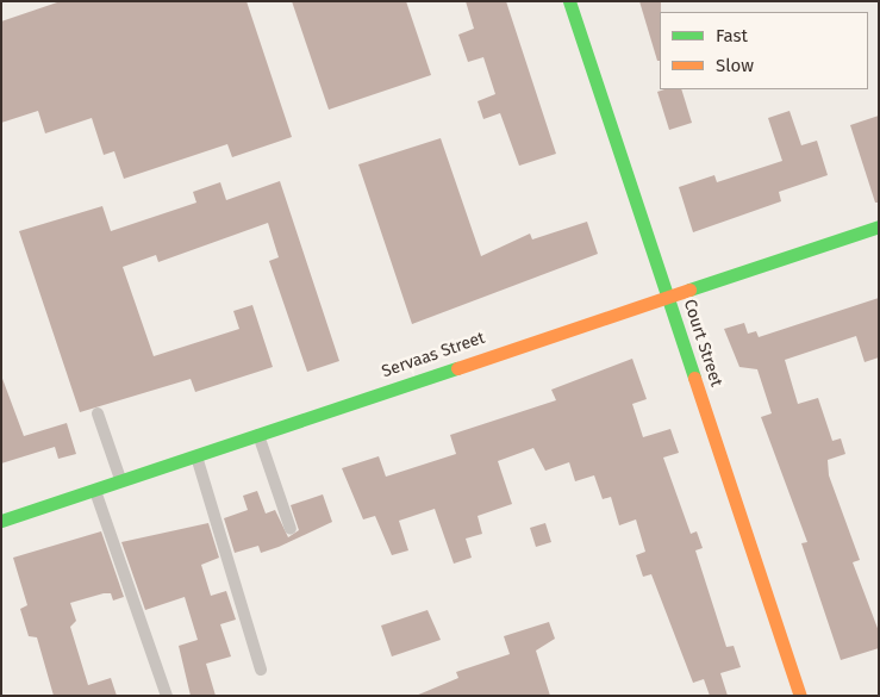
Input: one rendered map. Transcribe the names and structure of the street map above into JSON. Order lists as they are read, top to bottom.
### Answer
{
  "streets": {
    "street": ["Court Street", "Servaas Street"]
  },
  "crossings": [
    ["Court Street", "Servaas Street"]
  ],
  "legend": ["Fast", "Slow"]
}
